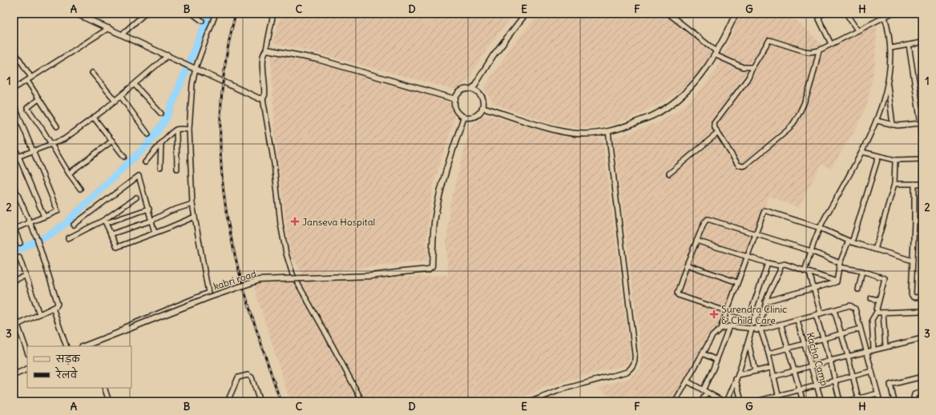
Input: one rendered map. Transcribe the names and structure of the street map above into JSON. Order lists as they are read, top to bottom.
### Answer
{
  "streets": {
    "street": ["kabri road", "Kacha Camp"]
  },
  "places": {
    "health": ["Janseva Hospital", "Surendra Clinic & Child Care"]
  },
  "legend": ["सड़क", "रेलवे"],
  "grid": {
    "columns": [
      "A",
      "B",
      "C",
      "D",
      "E",
      "F",
      "G",
      "H"
    ],
    "rows": ["1", "2", "3"]
  }
}
